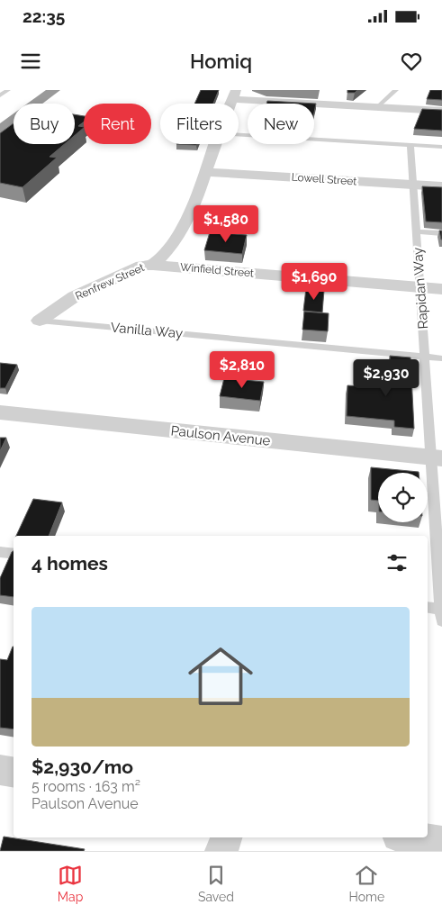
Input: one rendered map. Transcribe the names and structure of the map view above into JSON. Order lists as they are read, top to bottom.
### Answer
{
  "streets": {
    "street": [
      "Lowell Street",
      "Winfield Street",
      "Renfrew Street",
      "Paulson Avenue"
    ],
    "lane": ["Rapidan Way", "Vanilla Way"]
  },
  "crossings": [
    ["Lowell Street", "Renfrew Street"],
    ["Lowell Street", "Rapidan Way"],
    ["Winfield Street", "Renfrew Street"],
    ["Winfield Street", "Rapidan Way"],
    ["Renfrew Street", "Vanilla Way"],
    ["Rapidan Way", "Vanilla Way"],
    ["Rapidan Way", "Paulson Avenue"]
  ],
  "page": {
    "status": "22:35",
    "header": "Homiq",
    "chip": [
      "Buy",
      "Rent",
      "Filters",
      "New"
    ],
    "price": [
      "$1,580",
      "$1,690",
      "$2,810",
      "$2,930"
    ],
    "heading": "4 homes",
    "list": [
      {
        "name": "$2,930/mo",
        "note": "5 rooms · 163 m² · Paulson Avenue"
      }
    ],
    "tabs": ["Map", "Saved", "Home"]
  }
}
